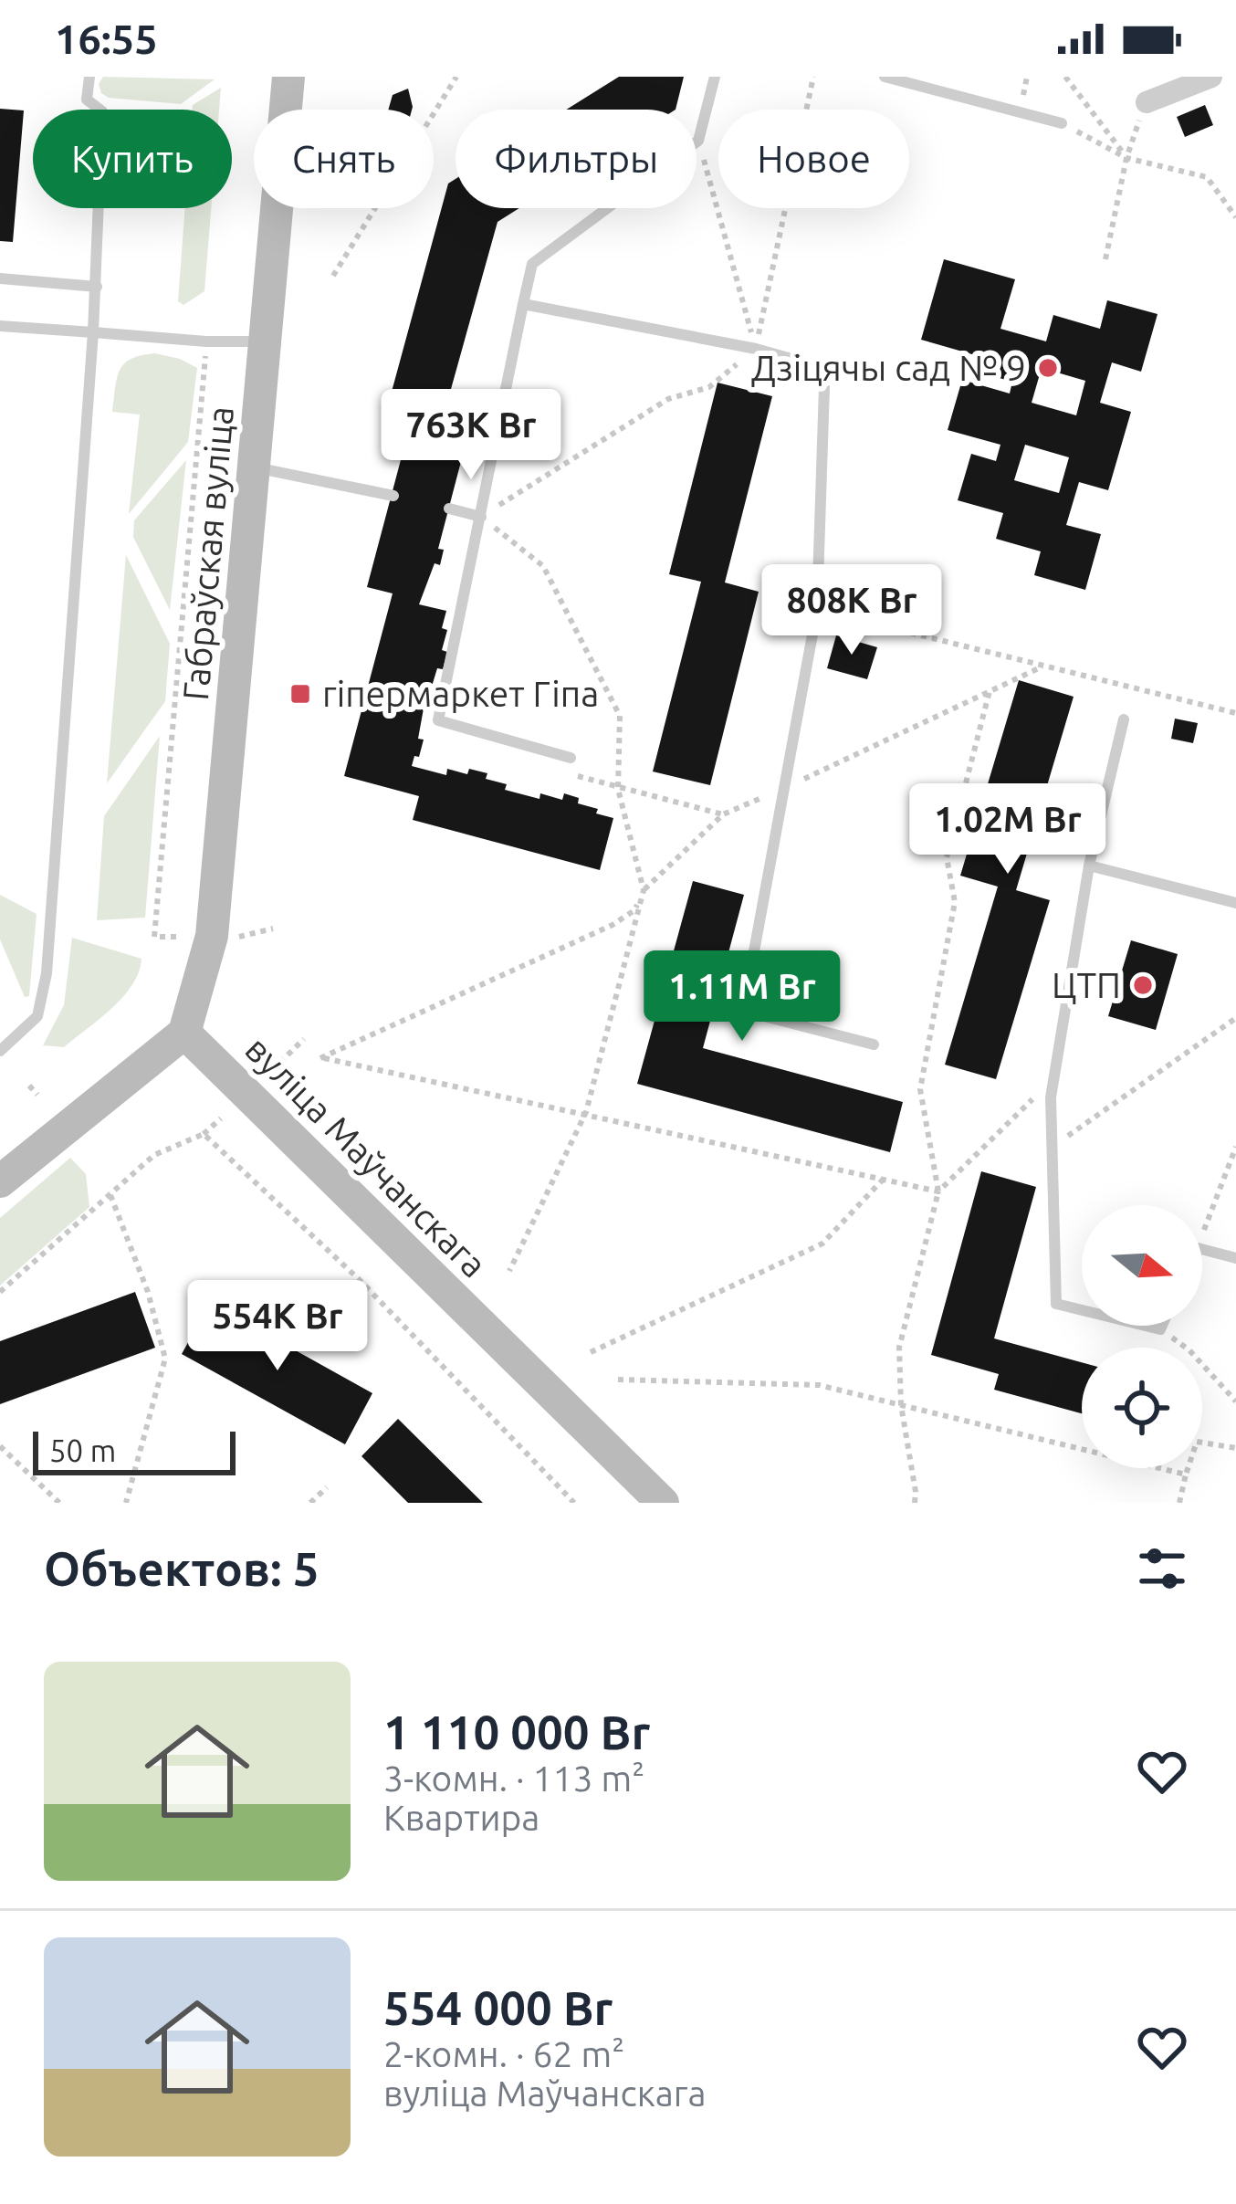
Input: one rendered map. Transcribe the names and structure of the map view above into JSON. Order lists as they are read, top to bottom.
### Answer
{
  "streets": {
    "main road": ["Габраўская вуліца", "вуліца Маўчанскага"]
  },
  "crossings": [
    ["Габраўская вуліца", "вуліца Маўчанскага"]
  ],
  "places": {
    "other": ["Дзіцячы сад № 9", "ЦТП"],
    "transit": ["гіпермаркет Гіпа"]
  },
  "scale_bar": "50 m",
  "north": "right",
  "page": {
    "status": "16:55",
    "chip": [
      "Купить",
      "Снять",
      "Фильтры",
      "Новое"
    ],
    "price": [
      "763K Br",
      "808K Br",
      "1.02M Br",
      "1.11M Br",
      "554K Br"
    ],
    "scale": "50 m",
    "heading": "Объектов: 5",
    "list": [
      {
        "name": "1 110 000 Br",
        "note": "3-комн. · 113 m² · Квартира"
      },
      {
        "name": "554 000 Br",
        "note": "2-комн. · 62 m² · вуліца Маўчанскага"
      }
    ]
  }
}
